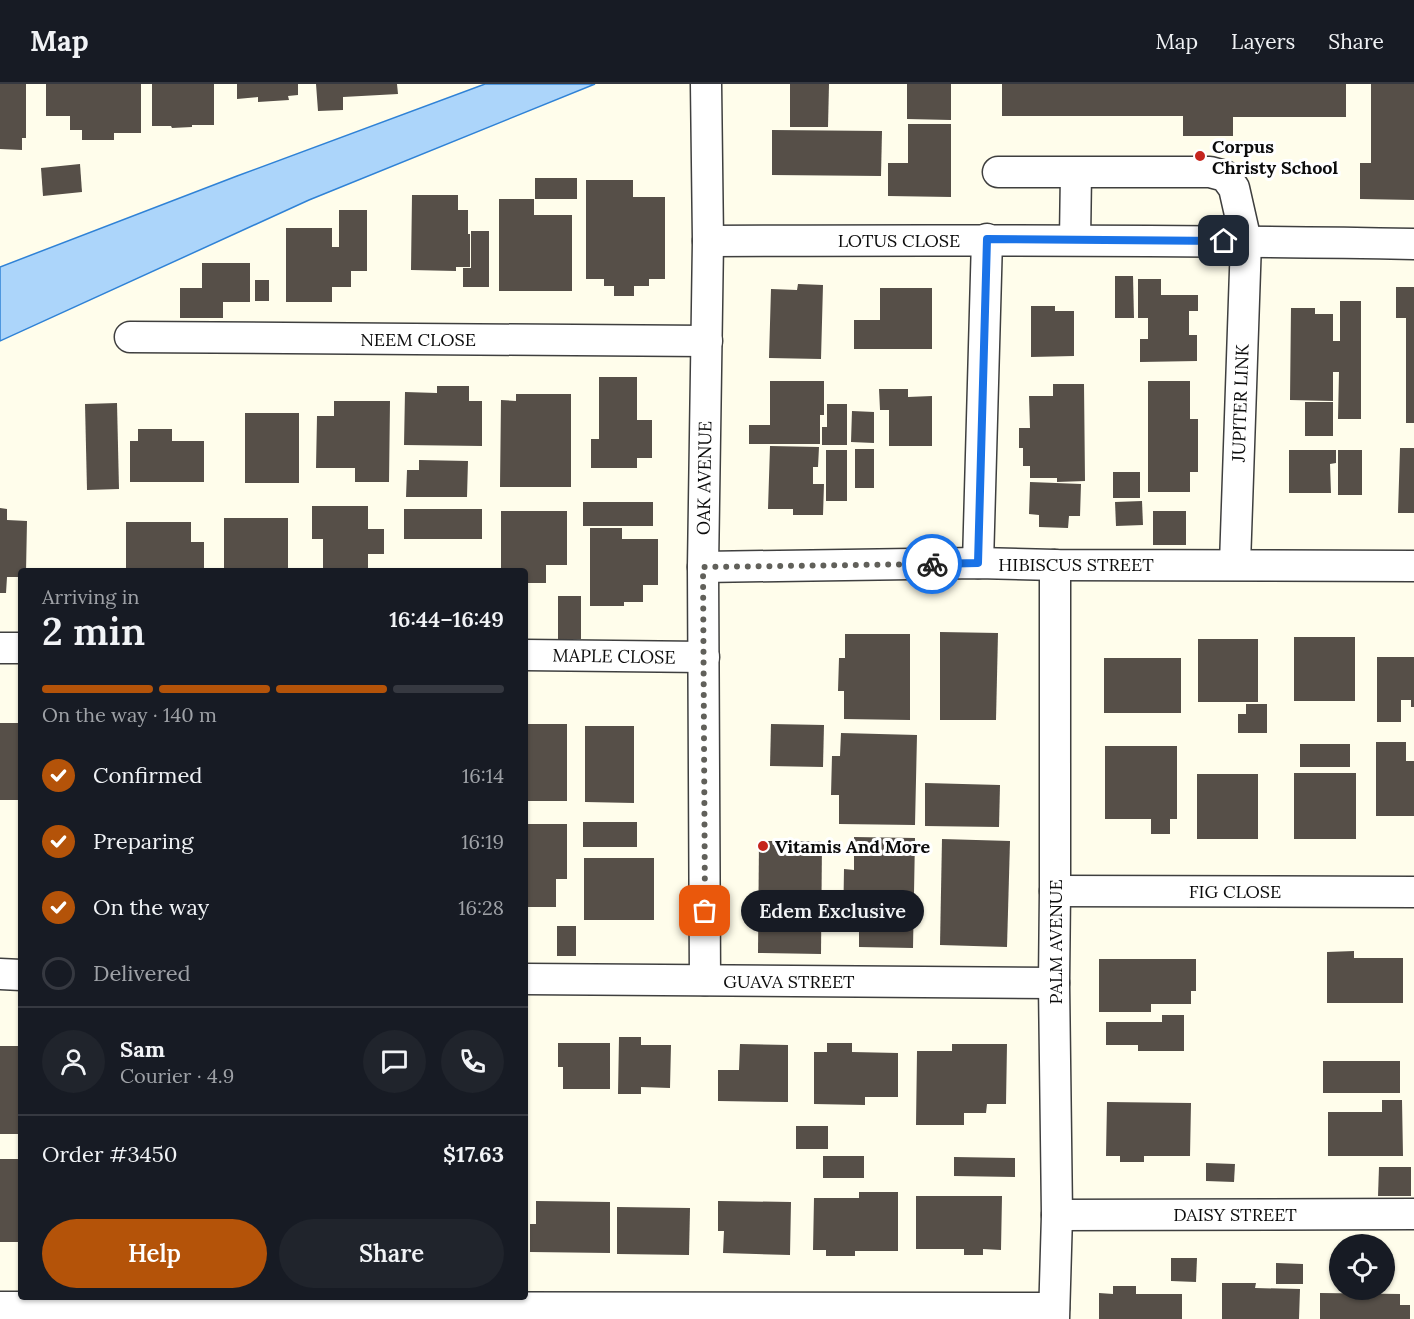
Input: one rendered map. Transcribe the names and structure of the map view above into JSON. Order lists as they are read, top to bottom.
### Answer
{
  "streets": {
    "street": [
      "LOTUS CLOSE",
      "NEEM CLOSE",
      "JUPITER LINK",
      "OAK AVENUE",
      "HIBISCUS STREET",
      "MAPLE CLOSE",
      "FIG CLOSE",
      "PALM AVENUE",
      "GUAVA STREET",
      "DAISY STREET"
    ]
  },
  "crossings": [
    ["LOTUS CLOSE", "JUPITER LINK"],
    ["LOTUS CLOSE", "OAK AVENUE"],
    ["NEEM CLOSE", "OAK AVENUE"],
    ["JUPITER LINK", "HIBISCUS STREET"],
    ["OAK AVENUE", "HIBISCUS STREET"],
    ["OAK AVENUE", "MAPLE CLOSE"],
    ["OAK AVENUE", "GUAVA STREET"],
    ["HIBISCUS STREET", "PALM AVENUE"],
    ["FIG CLOSE", "PALM AVENUE"],
    ["PALM AVENUE", "GUAVA STREET"],
    ["PALM AVENUE", "DAISY STREET"]
  ],
  "places": ["Corpus Christy School", "Vitamis And More", "Edem Exclusive"],
  "page": {
    "header": "Map",
    "nav": ["Map", "Layers", "Share"],
    "heading": ["2 min", "Arriving in", "16:44–16:49"],
    "panel": [
      "Sam",
      "Courier · 4.9",
      "Order #3450",
      "$17.63"
    ],
    "bar": "On the way · 140 m",
    "list": [
      ["Confirmed", "16:14"],
      ["Preparing", "16:19"],
      ["On the way", "16:28"],
      "Delivered"
    ],
    "bubble": "Edem Exclusive",
    "buttons": ["Help", "Share"]
  }
}
